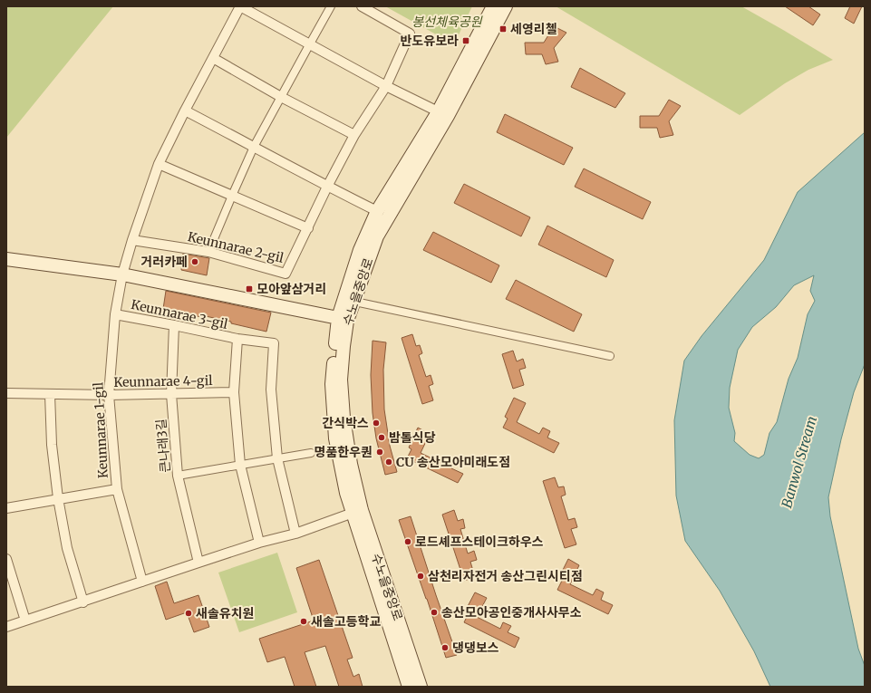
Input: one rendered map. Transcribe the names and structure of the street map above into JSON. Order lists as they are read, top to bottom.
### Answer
{
  "streets": {
    "main road": ["수노을중앙로"],
    "street": [
      "Keunnarae 2-gil",
      "Keunnarae 3-gil",
      "Keunnarae 4-gil",
      "Keunnarae 1-gil",
      "큰나래3길"
    ]
  },
  "crossings": [
    ["Keunnarae 3-gil", "Keunnarae 4-gil"],
    ["Keunnarae 3-gil", "Keunnarae 1-gil"],
    ["Keunnarae 3-gil", "큰나래3길"],
    ["Keunnarae 4-gil", "Keunnarae 1-gil"],
    ["Keunnarae 4-gil", "큰나래3길"]
  ],
  "water": ["Banwol Stream"],
  "parks": ["봉선체육공원"],
  "places": {
    "transit": ["세영리첼", "반도유보라", "모아앞삼거리"],
    "other": [
      "거러카페",
      "간식박스",
      "밤톨식당",
      "명품한우퀀",
      "CU 송산모아미래도점",
      "로드셰프스테이크하우스",
      "삼천리자전거 송산그린시티점",
      "송산모아공인중개사사무소",
      "새솔유치원",
      "새솔고등학교",
      "댕댕보스"
    ]
  }
}
